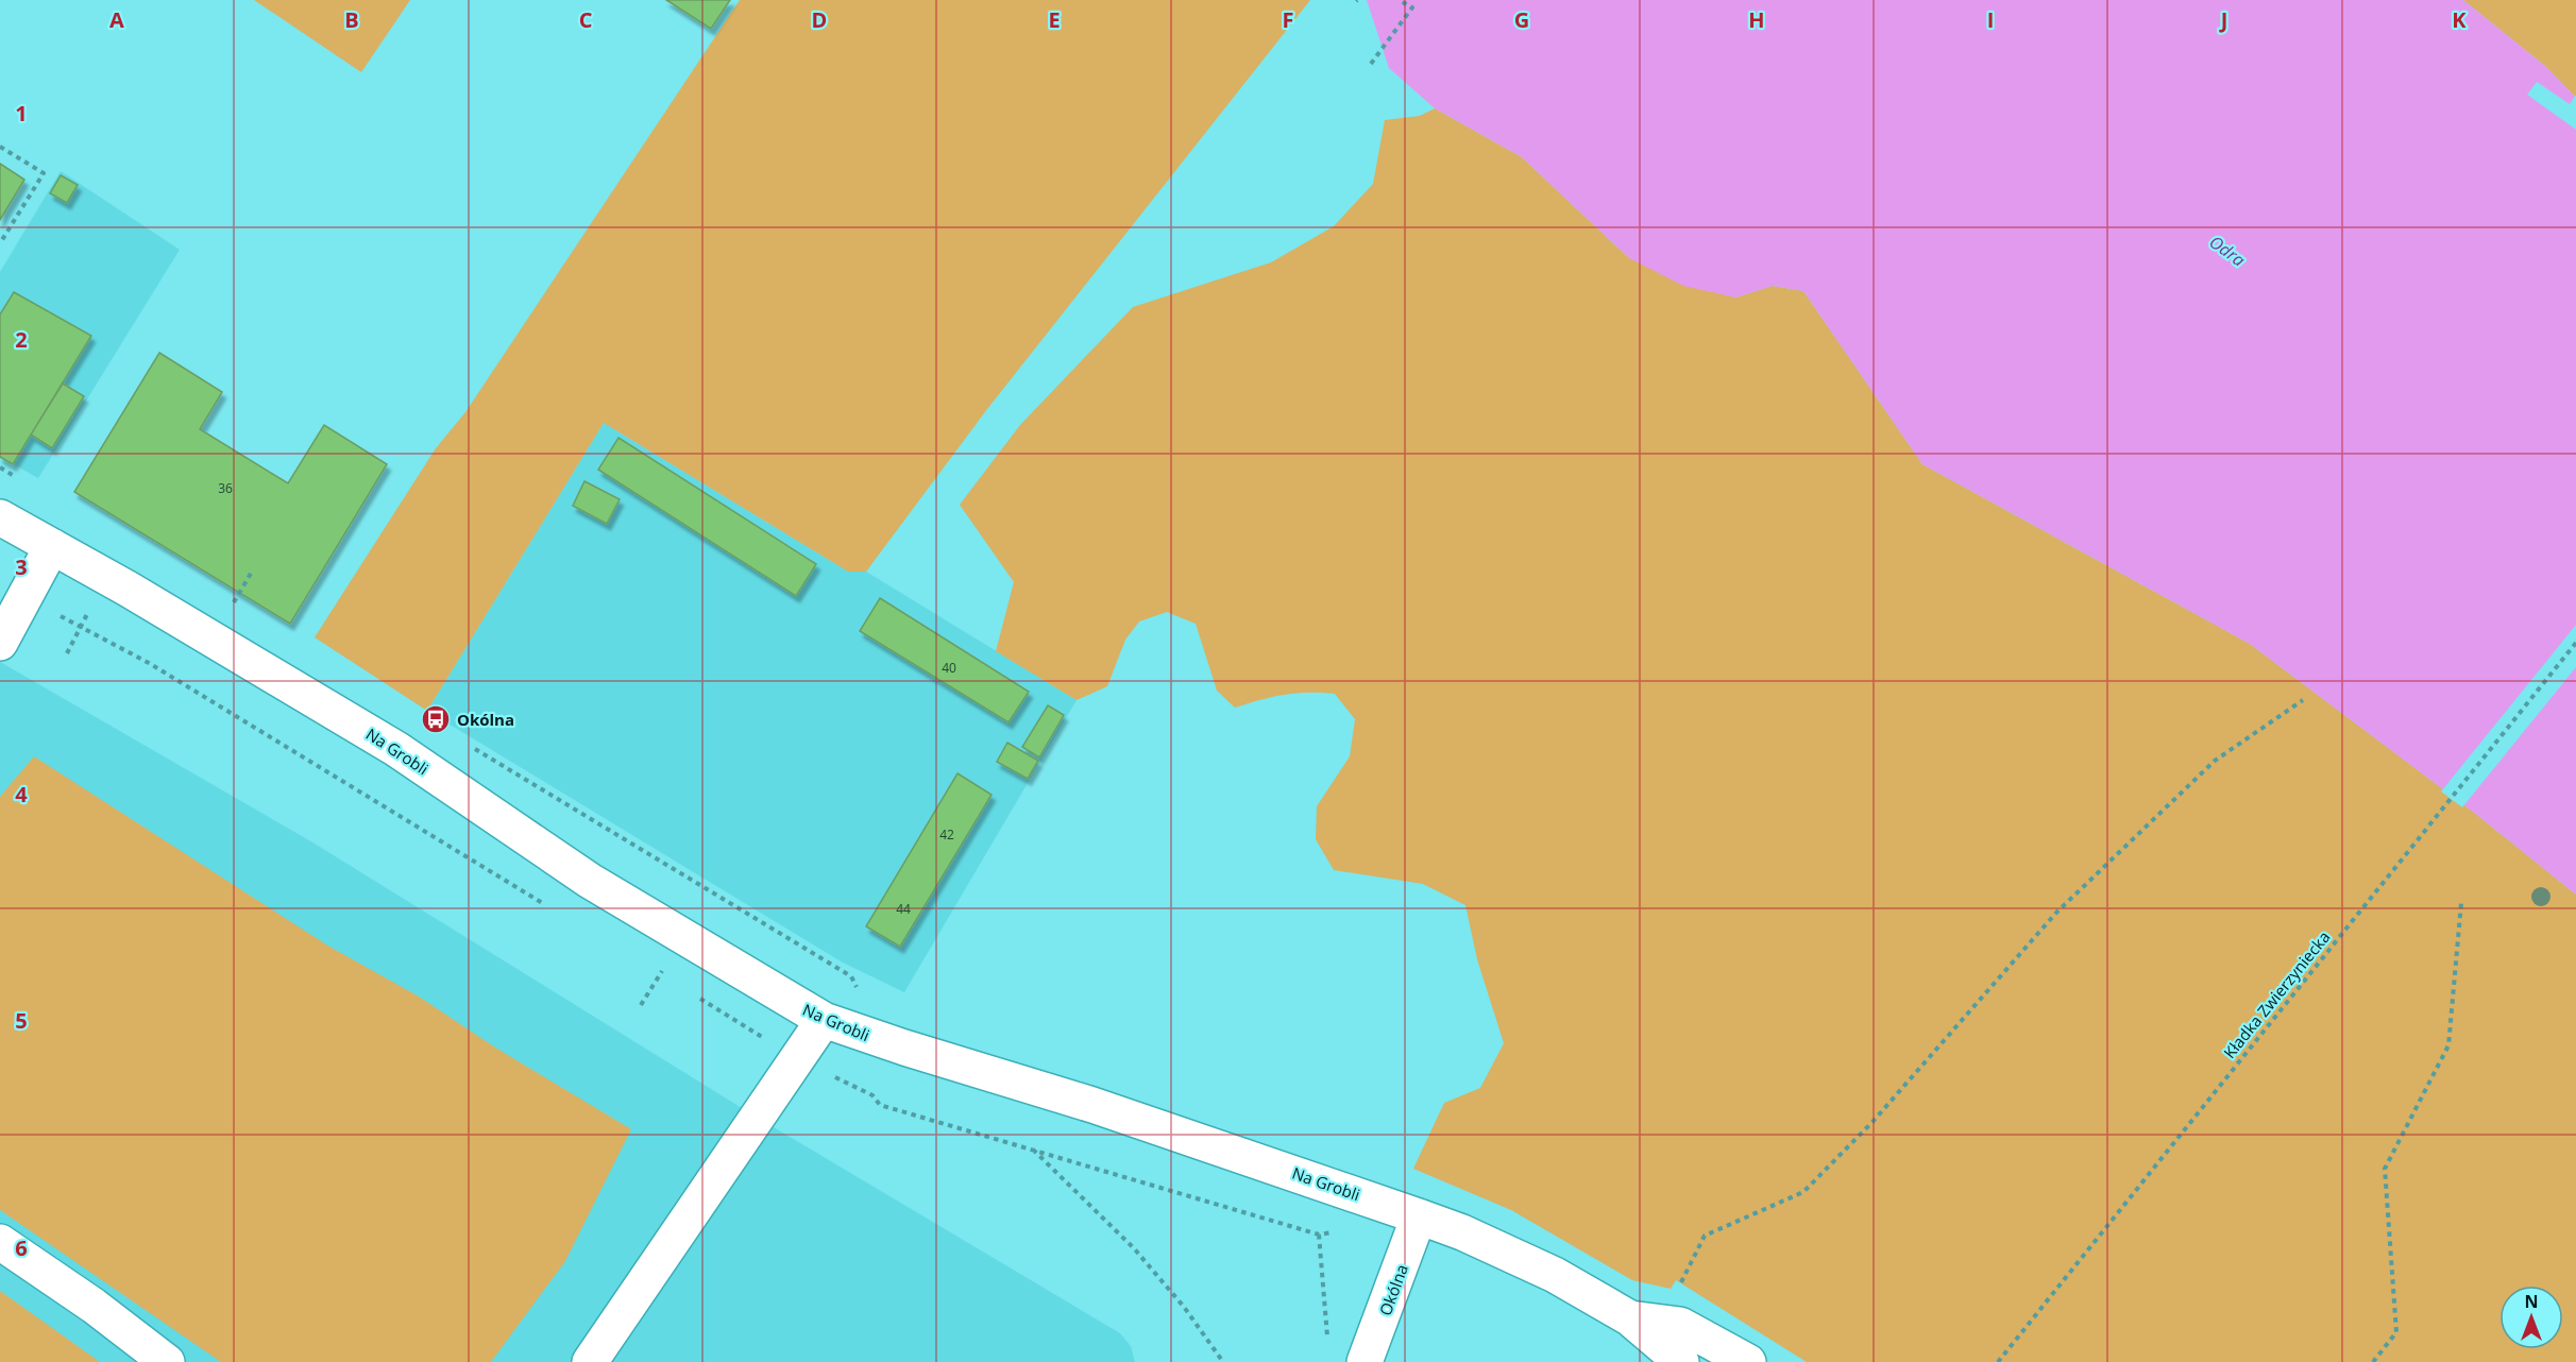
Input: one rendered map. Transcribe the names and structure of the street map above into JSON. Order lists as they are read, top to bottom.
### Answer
{
  "streets": {
    "street": ["Na Grobli", "Okólna"],
    "path": ["Kładka Zwierzyniecka"]
  },
  "crossings": [
    ["Na Grobli", "Okólna"]
  ],
  "water": ["Odra"],
  "places": {
    "bus stop": ["Okólna"]
  },
  "house_numbers": [
    "36",
    "40",
    "42",
    "44"
  ],
  "north": "top",
  "grid": {
    "columns": [
      "A",
      "B",
      "C",
      "D",
      "E",
      "F",
      "G",
      "H",
      "I",
      "J",
      "K"
    ],
    "rows": [
      "1",
      "2",
      "3",
      "4",
      "5",
      "6"
    ]
  }
}
